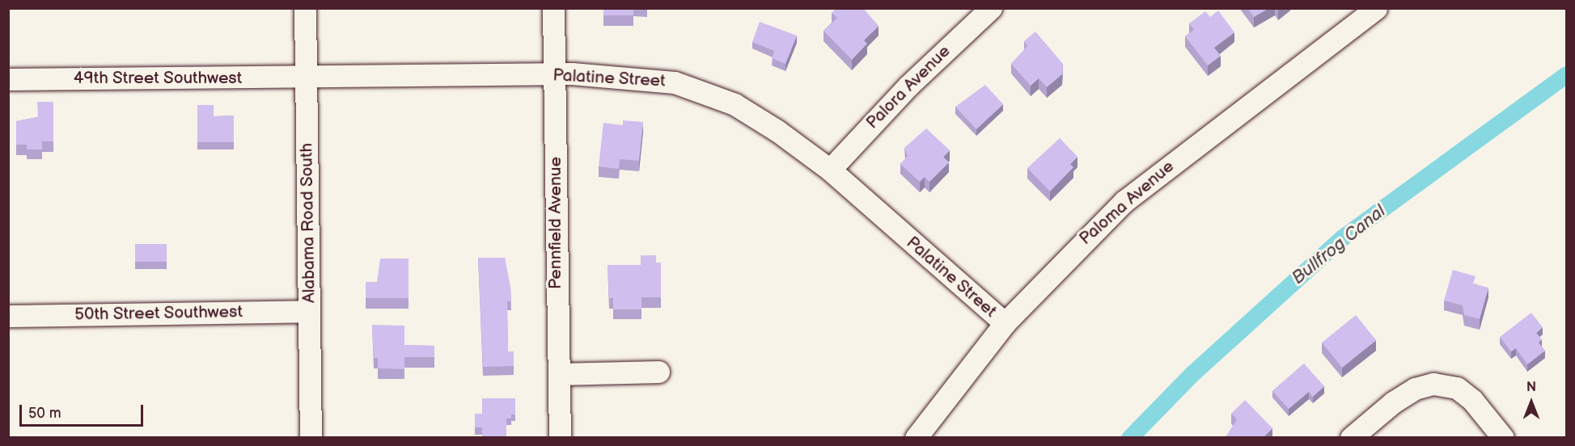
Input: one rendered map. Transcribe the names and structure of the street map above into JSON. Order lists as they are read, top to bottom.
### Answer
{
  "streets": {
    "street": [
      "49th Street Southwest",
      "Palatine Street",
      "Palora Avenue",
      "Paloma Avenue",
      "Alabama Road South",
      "Pennfield Avenue",
      "50th Street Southwest"
    ]
  },
  "crossings": [
    ["49th Street Southwest", "Palatine Street"],
    ["49th Street Southwest", "Alabama Road South"],
    ["Palatine Street", "Palora Avenue"],
    ["Palatine Street", "Paloma Avenue"],
    ["Palatine Street", "Alabama Road South"],
    ["Palatine Street", "Pennfield Avenue"],
    ["Alabama Road South", "50th Street Southwest"]
  ],
  "water": ["Bullfrog Canal"],
  "scale_bar": "50 m",
  "north": "top"
}
